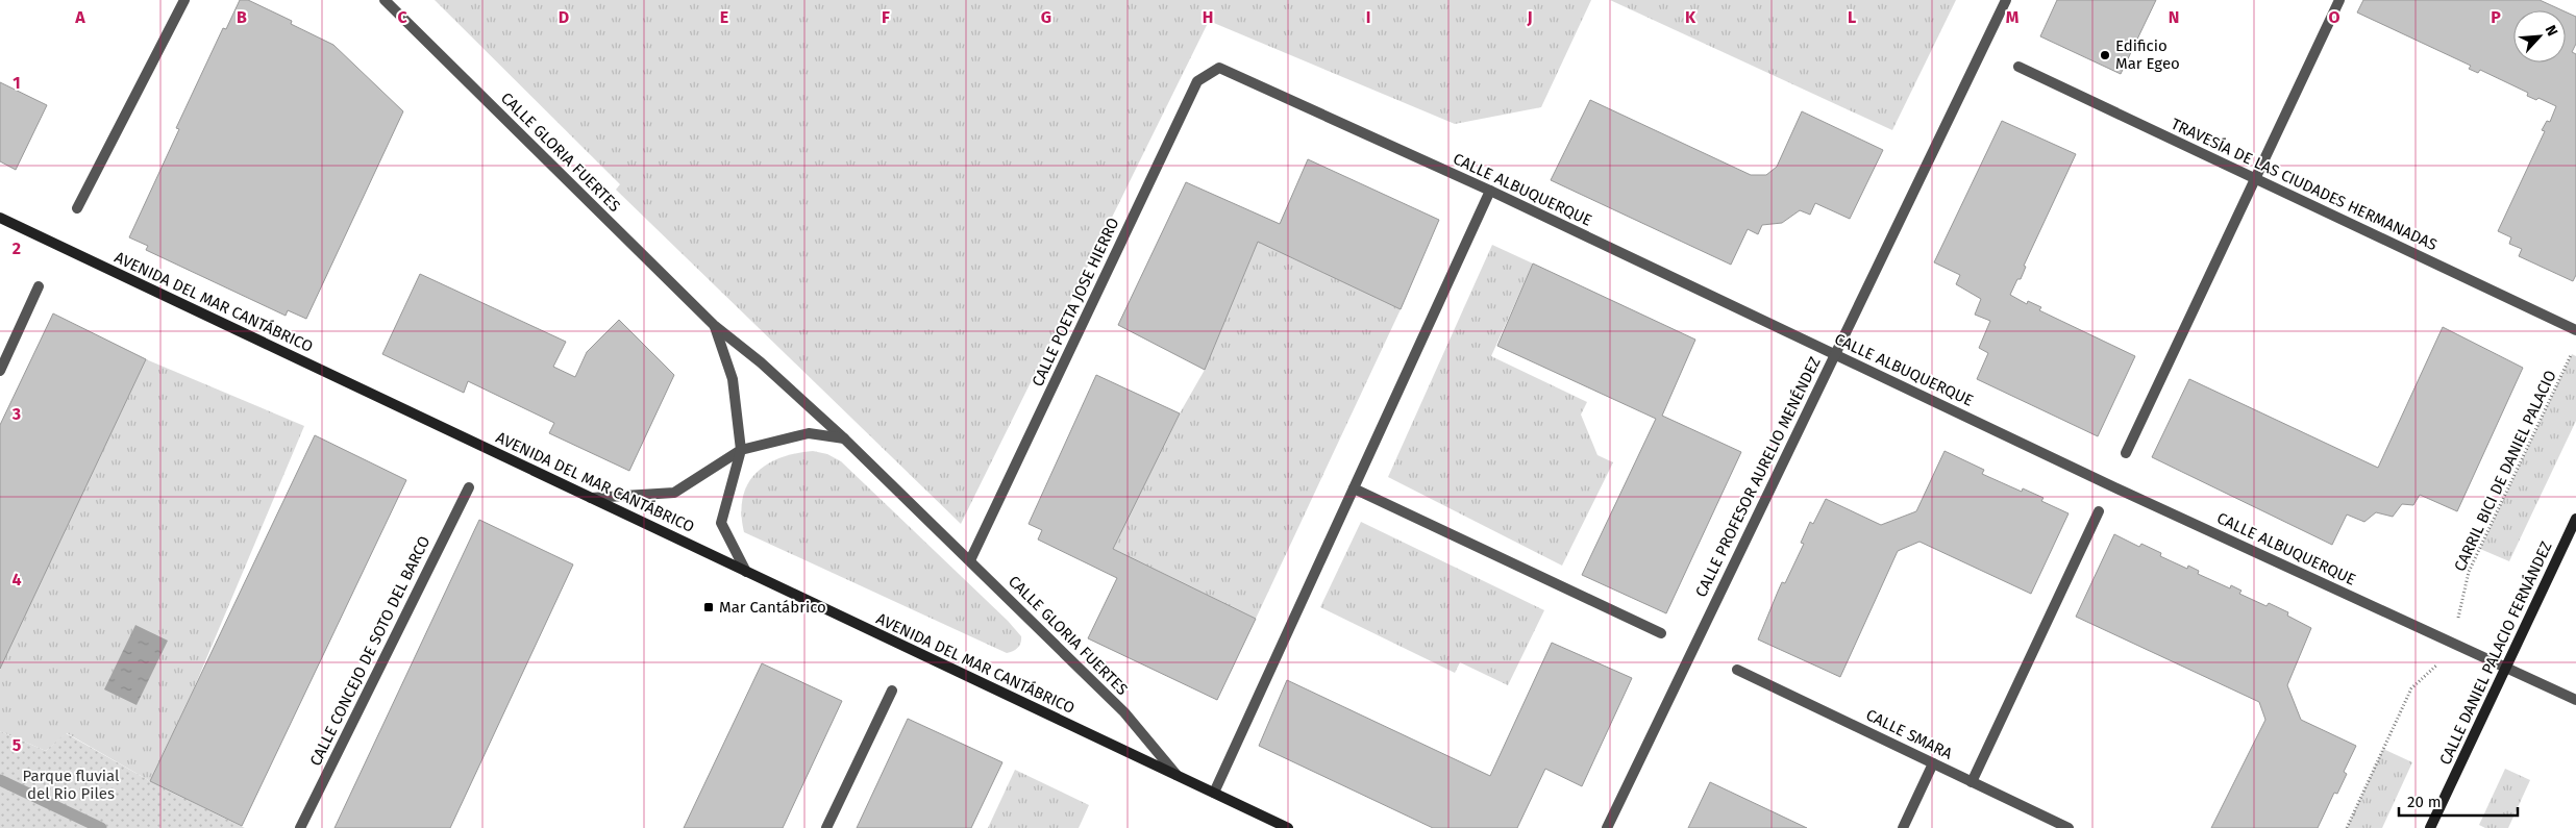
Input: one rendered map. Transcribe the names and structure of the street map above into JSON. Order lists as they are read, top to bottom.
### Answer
{
  "streets": {
    "street": [
      "CALLE GLORIA FUERTES",
      "TRAVESÍA DE LAS CIUDADES HERMANADAS",
      "CALLE ALBUQUERQUE",
      "AVENIDA DEL MAR CANTÁBRICO",
      "CALLE POETA JOSE HIERRO",
      "CALLE PROFESOR AURELIO MENÉNDEZ",
      "CALLE CONCEJO DE SOTO DEL BARCO",
      "CALLE DANIEL PALACIO FERNÁNDEZ",
      "CALLE SMARA"
    ],
    "path": ["CARRIL BICI DE DANIEL PALACIO"]
  },
  "crossings": [
    ["CALLE GLORIA FUERTES", "AVENIDA DEL MAR CANTÁBRICO"],
    ["CALLE GLORIA FUERTES", "CALLE POETA JOSE HIERRO"],
    ["CALLE ALBUQUERQUE", "CALLE POETA JOSE HIERRO"],
    ["CALLE ALBUQUERQUE", "CARRIL BICI DE DANIEL PALACIO"],
    ["CALLE ALBUQUERQUE", "CALLE PROFESOR AURELIO MENÉNDEZ"],
    ["CALLE ALBUQUERQUE", "CALLE DANIEL PALACIO FERNÁNDEZ"]
  ],
  "parks": ["Parque fluvial del Rio Piles"],
  "places": {
    "other": ["Edificio Mar Egeo"],
    "transit": ["Mar Cantábrico"]
  },
  "scale_bar": "20 m",
  "north": "top right",
  "grid": {
    "columns": [
      "A",
      "B",
      "C",
      "D",
      "E",
      "F",
      "G",
      "H",
      "I",
      "J",
      "K",
      "L",
      "M",
      "N",
      "O",
      "P"
    ],
    "rows": [
      "1",
      "2",
      "3",
      "4",
      "5"
    ]
  }
}
